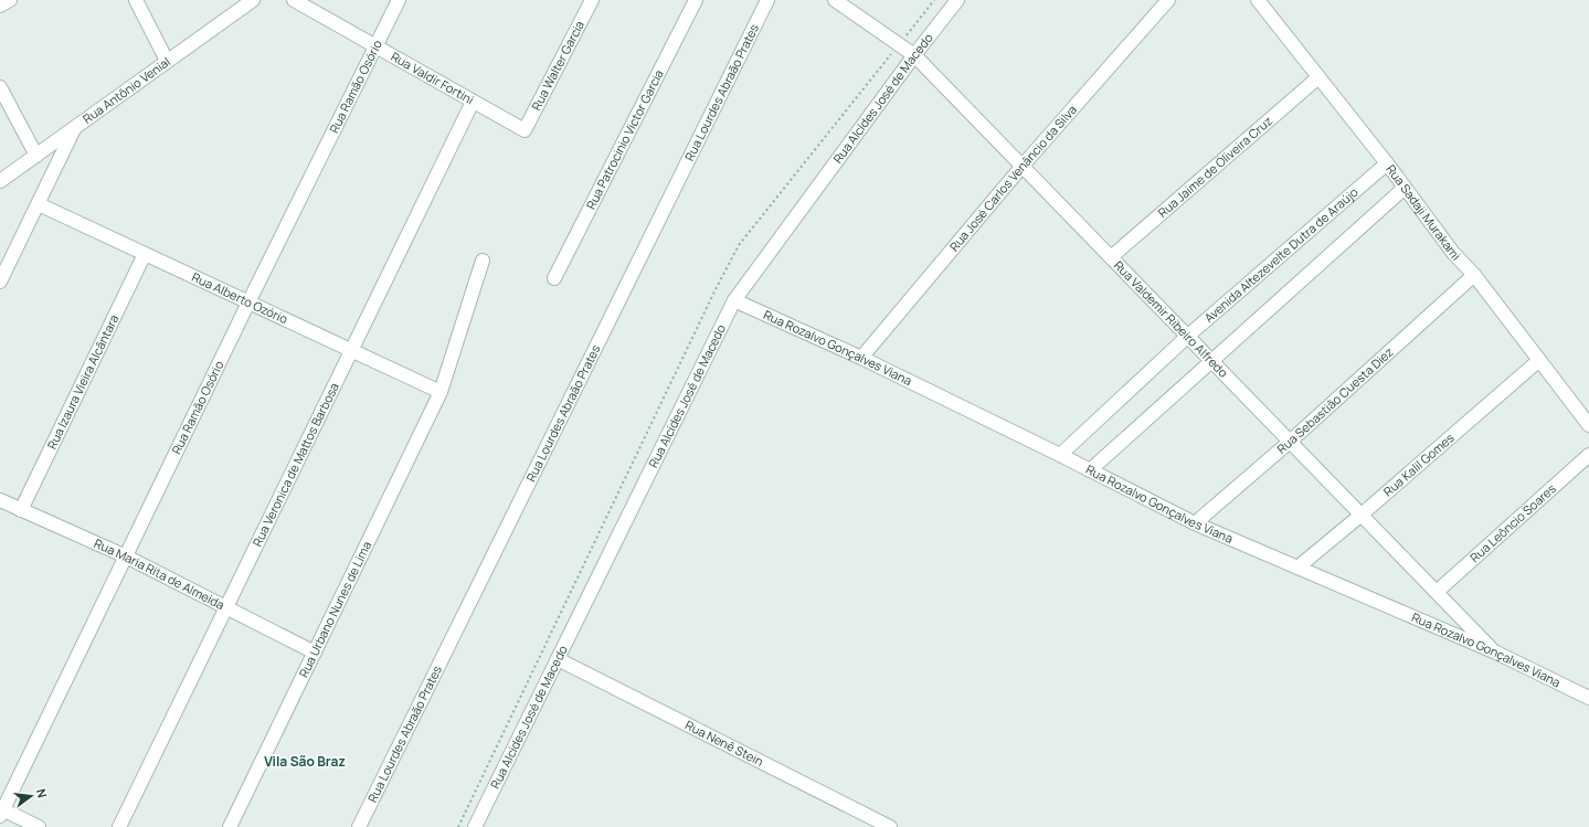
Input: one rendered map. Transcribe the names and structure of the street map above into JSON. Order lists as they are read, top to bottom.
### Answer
{
  "streets": {
    "street": [
      "Rua Walter Garcia",
      "Rua Valdir Fortini",
      "Rua Ramão Osório",
      "Rua Antônio Venial",
      "Rua Lourdes Abraão Prates",
      "Rua Alcídes José de Macedo",
      "Rua Patrocinio Victor Garcia",
      "Rua Jaime de Oliveira Cruz",
      "Rua José Carlos Venâncio da Silva",
      "Rua Sadaji Murakami",
      "Avenida Altezevelte Dutra de Araújo",
      "Rua Alberto Ozório",
      "Rua Valdemir Ribeiro Alfredo",
      "Rua Rozalvo Gonçalves Viana",
      "Rua Izaura Vieira Alcântara",
      "Rua Sebastião Cuesta Diez",
      "Rua Veronica de Mattos Barbosa",
      "Rua Kalil Gomes",
      "Rua Leôncio Soares",
      "Rua Maria Rita de Almeida",
      "Rua Urbano Nunes de Lima",
      "Rua Nenê Stein"
    ]
  },
  "crossings": [
    ["Rua Walter Garcia", "Rua Valdir Fortini"],
    ["Rua Valdir Fortini", "Rua Ramão Osório"],
    ["Rua Valdir Fortini", "Rua Veronica de Mattos Barbosa"],
    ["Rua Ramão Osório", "Rua Alberto Ozório"],
    ["Rua Ramão Osório", "Rua Maria Rita de Almeida"],
    ["Rua Alcídes José de Macedo", "Rua Valdemir Ribeiro Alfredo"],
    ["Rua Alcídes José de Macedo", "Rua Rozalvo Gonçalves Viana"],
    ["Rua Alcídes José de Macedo", "Rua Nenê Stein"],
    ["Rua Jaime de Oliveira Cruz", "Rua Sadaji Murakami"],
    ["Rua Jaime de Oliveira Cruz", "Rua Valdemir Ribeiro Alfredo"],
    ["Rua José Carlos Venâncio da Silva", "Rua Valdemir Ribeiro Alfredo"],
    ["Rua José Carlos Venâncio da Silva", "Rua Rozalvo Gonçalves Viana"],
    ["Rua Sadaji Murakami", "Avenida Altezevelte Dutra de Araújo"],
    ["Rua Sadaji Murakami", "Rua Sebastião Cuesta Diez"],
    ["Rua Sadaji Murakami", "Rua Kalil Gomes"],
    ["Avenida Altezevelte Dutra de Araújo", "Rua Valdemir Ribeiro Alfredo"],
    ["Avenida Altezevelte Dutra de Araújo", "Rua Rozalvo Gonçalves Viana"],
    ["Rua Alberto Ozório", "Rua Izaura Vieira Alcântara"],
    ["Rua Alberto Ozório", "Rua Veronica de Mattos Barbosa"],
    ["Rua Alberto Ozório", "Rua Urbano Nunes de Lima"],
    ["Rua Valdemir Ribeiro Alfredo", "Rua Rozalvo Gonçalves Viana"],
    ["Rua Valdemir Ribeiro Alfredo", "Rua Sebastião Cuesta Diez"],
    ["Rua Valdemir Ribeiro Alfredo", "Rua Kalil Gomes"],
    ["Rua Valdemir Ribeiro Alfredo", "Rua Leôncio Soares"],
    ["Rua Rozalvo Gonçalves Viana", "Rua Sebastião Cuesta Diez"],
    ["Rua Rozalvo Gonçalves Viana", "Rua Kalil Gomes"],
    ["Rua Izaura Vieira Alcântara", "Rua Maria Rita de Almeida"],
    ["Rua Veronica de Mattos Barbosa", "Rua Maria Rita de Almeida"],
    ["Rua Maria Rita de Almeida", "Rua Urbano Nunes de Lima"]
  ],
  "districts": ["Vila São Braz"],
  "north": "right"
}
